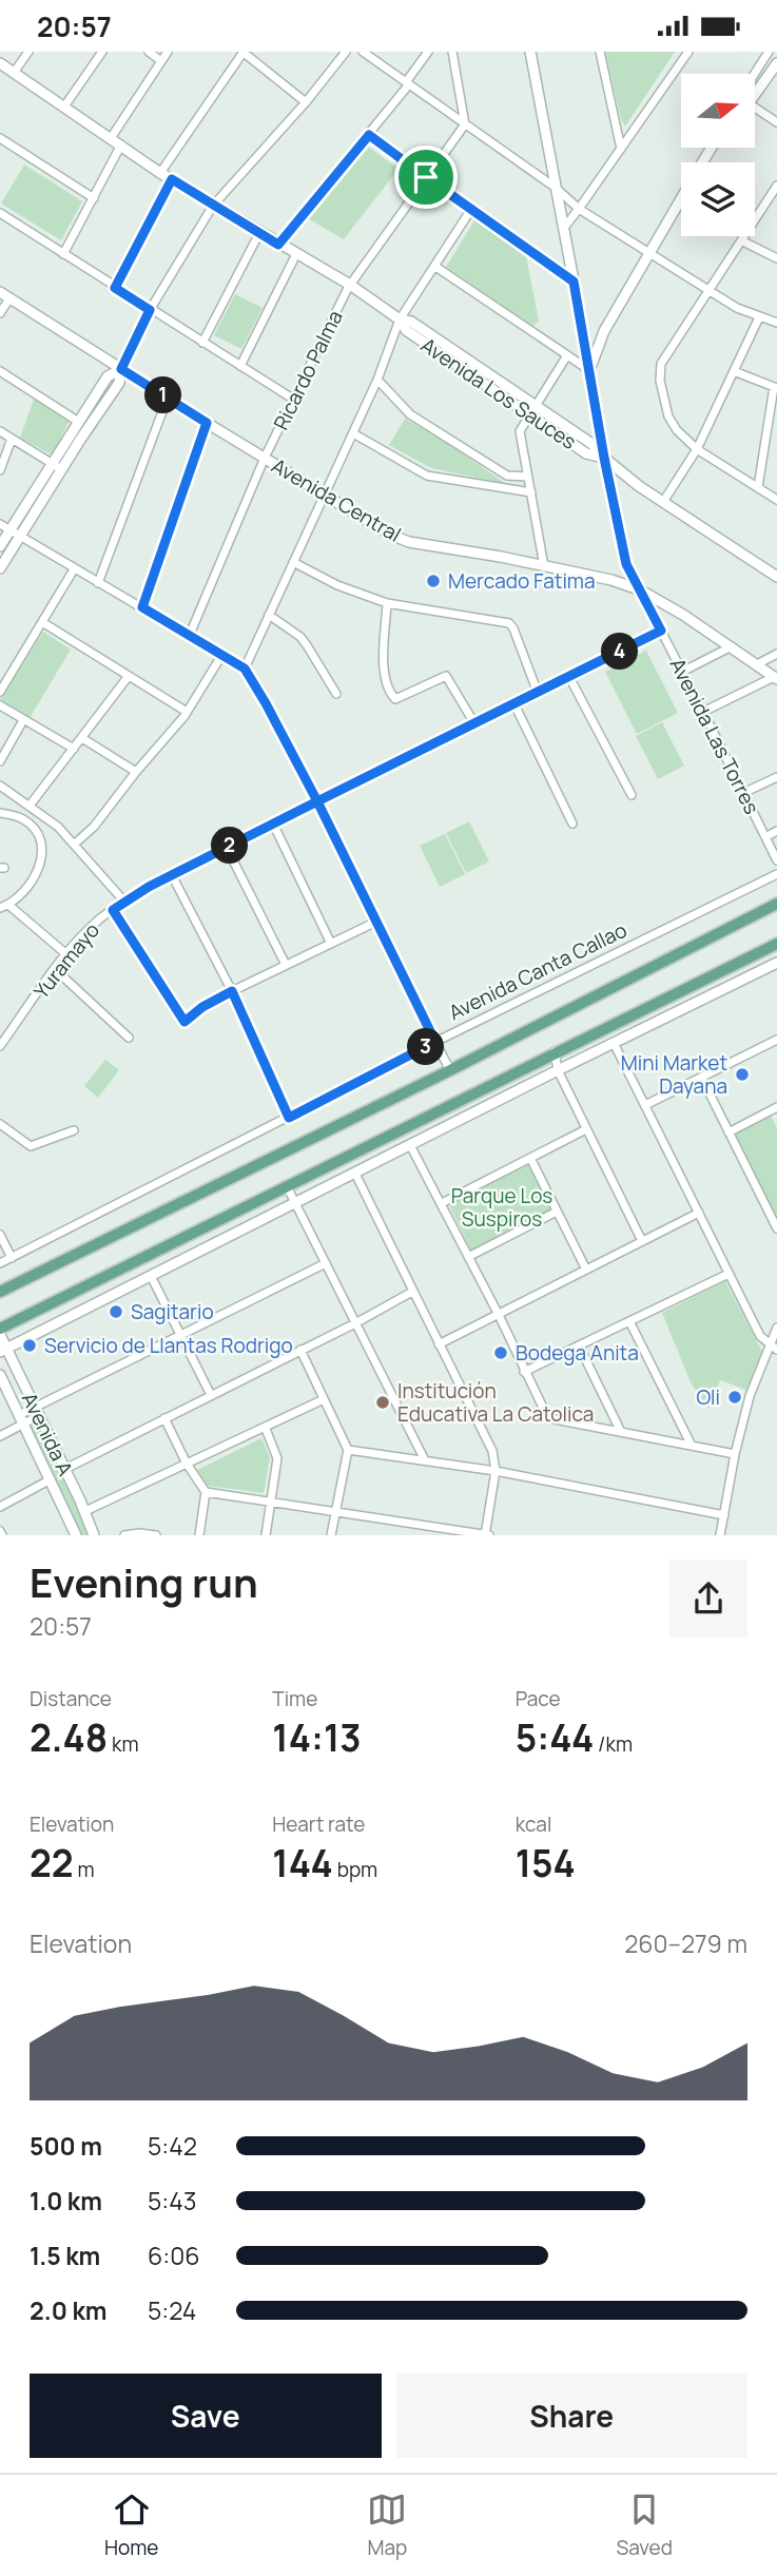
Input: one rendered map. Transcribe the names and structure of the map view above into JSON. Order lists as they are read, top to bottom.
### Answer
{
  "streets": {
    "street": [
      "Ricardo Palma",
      "Avenida Los Sauces",
      "Avenida Central",
      "Avenida Las Torres",
      "Yuramayo",
      "Avenida Canta Callao",
      "Avenida A"
    ]
  },
  "crossings": [
    ["Ricardo Palma", "Avenida Los Sauces"],
    ["Ricardo Palma", "Avenida Central"],
    ["Avenida Los Sauces", "Avenida Las Torres"],
    ["Avenida Central", "Avenida Las Torres"],
    ["Avenida Las Torres", "Yuramayo"]
  ],
  "parks": ["Parque Los Suspiros"],
  "places": [
    "Mercado Fatima",
    "Mini Market Dayana",
    "Sagitario",
    "Servicio de Llantas Rodrigo",
    "Bodega Anita",
    "Oli",
    "Institución Educativa La Catolica"
  ],
  "north": "right",
  "page": {
    "status": "20:57",
    "pins": [
      "1",
      "4",
      "2",
      "3"
    ],
    "heading": ["Evening run", "20:57"],
    "stats": [
      ["Distance", "2.48 km"],
      ["Time", "14:13"],
      ["Pace", "5:44 /km"],
      ["Elevation", "22 m"],
      ["Heart rate", "144 bpm"],
      ["kcal", "154"]
    ],
    "chart": ["Elevation", "260–279 m"],
    "list": [
      {
        "name": "500 m",
        "note": "5:42"
      },
      {
        "name": "1.0 km",
        "note": "5:43"
      },
      {
        "name": "1.5 km",
        "note": "6:06"
      },
      {
        "name": "2.0 km",
        "note": "5:24"
      }
    ],
    "buttons": ["Save", "Share"],
    "tabs": ["Home", "Map", "Saved"]
  }
}
